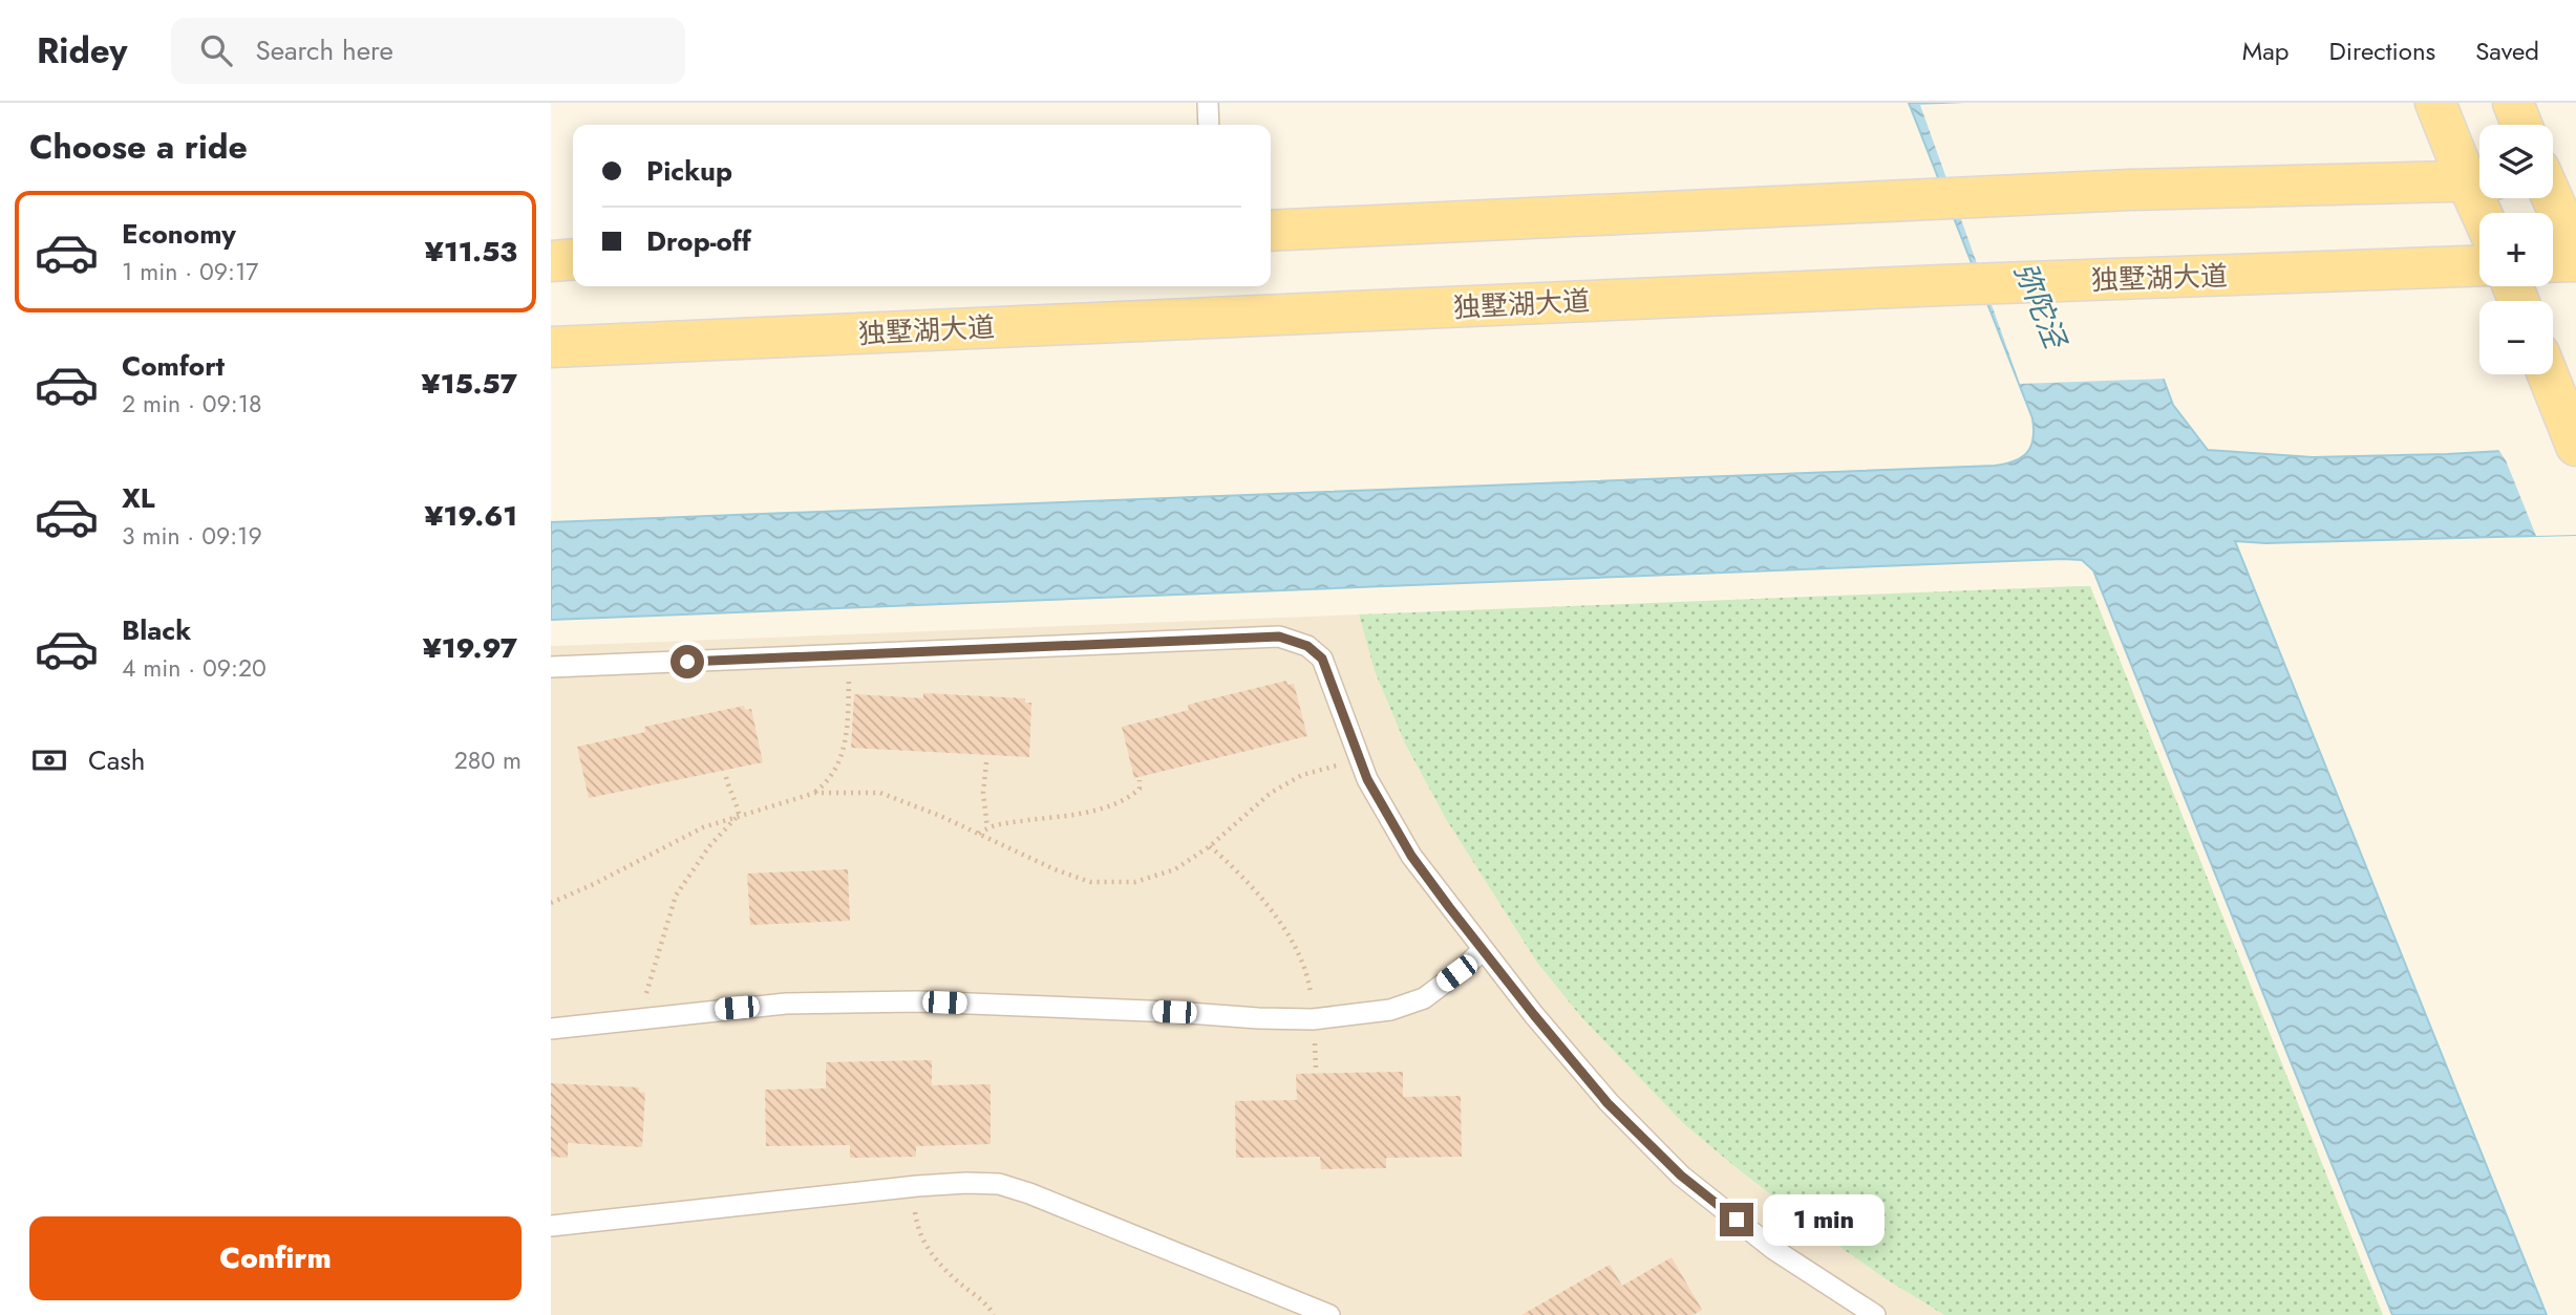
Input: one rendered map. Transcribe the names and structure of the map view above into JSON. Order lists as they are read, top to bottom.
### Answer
{
  "streets": {
    "main road": ["独墅湖大道"]
  },
  "water": ["弥陀泾"],
  "page": {
    "header": "Ridey",
    "search": "Search here",
    "nav": ["Map", "Directions", "Saved"],
    "heading": "Choose a ride",
    "map_buttons": ["+", "−"],
    "banner": ["Pickup", "Drop-off"],
    "list": [
      {
        "name": "Economy",
        "note": "1 min · 09:17",
        "value": "¥11.53"
      },
      {
        "name": "Comfort",
        "note": "2 min · 09:18",
        "value": "¥15.57"
      },
      {
        "name": "XL",
        "note": "3 min · 09:19",
        "value": "¥19.61"
      },
      {
        "name": "Black",
        "note": "4 min · 09:20",
        "value": "¥19.97"
      }
    ],
    "pay": ["Cash", "280 m"],
    "bubble": "1 min",
    "buttons": "Confirm"
  }
}
